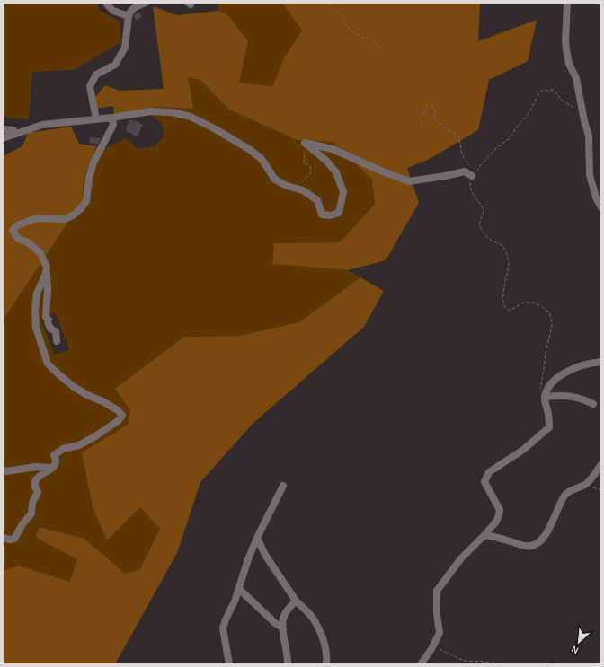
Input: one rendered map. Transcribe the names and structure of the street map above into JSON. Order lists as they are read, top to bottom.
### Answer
{
  "north": "bottom left"
}
